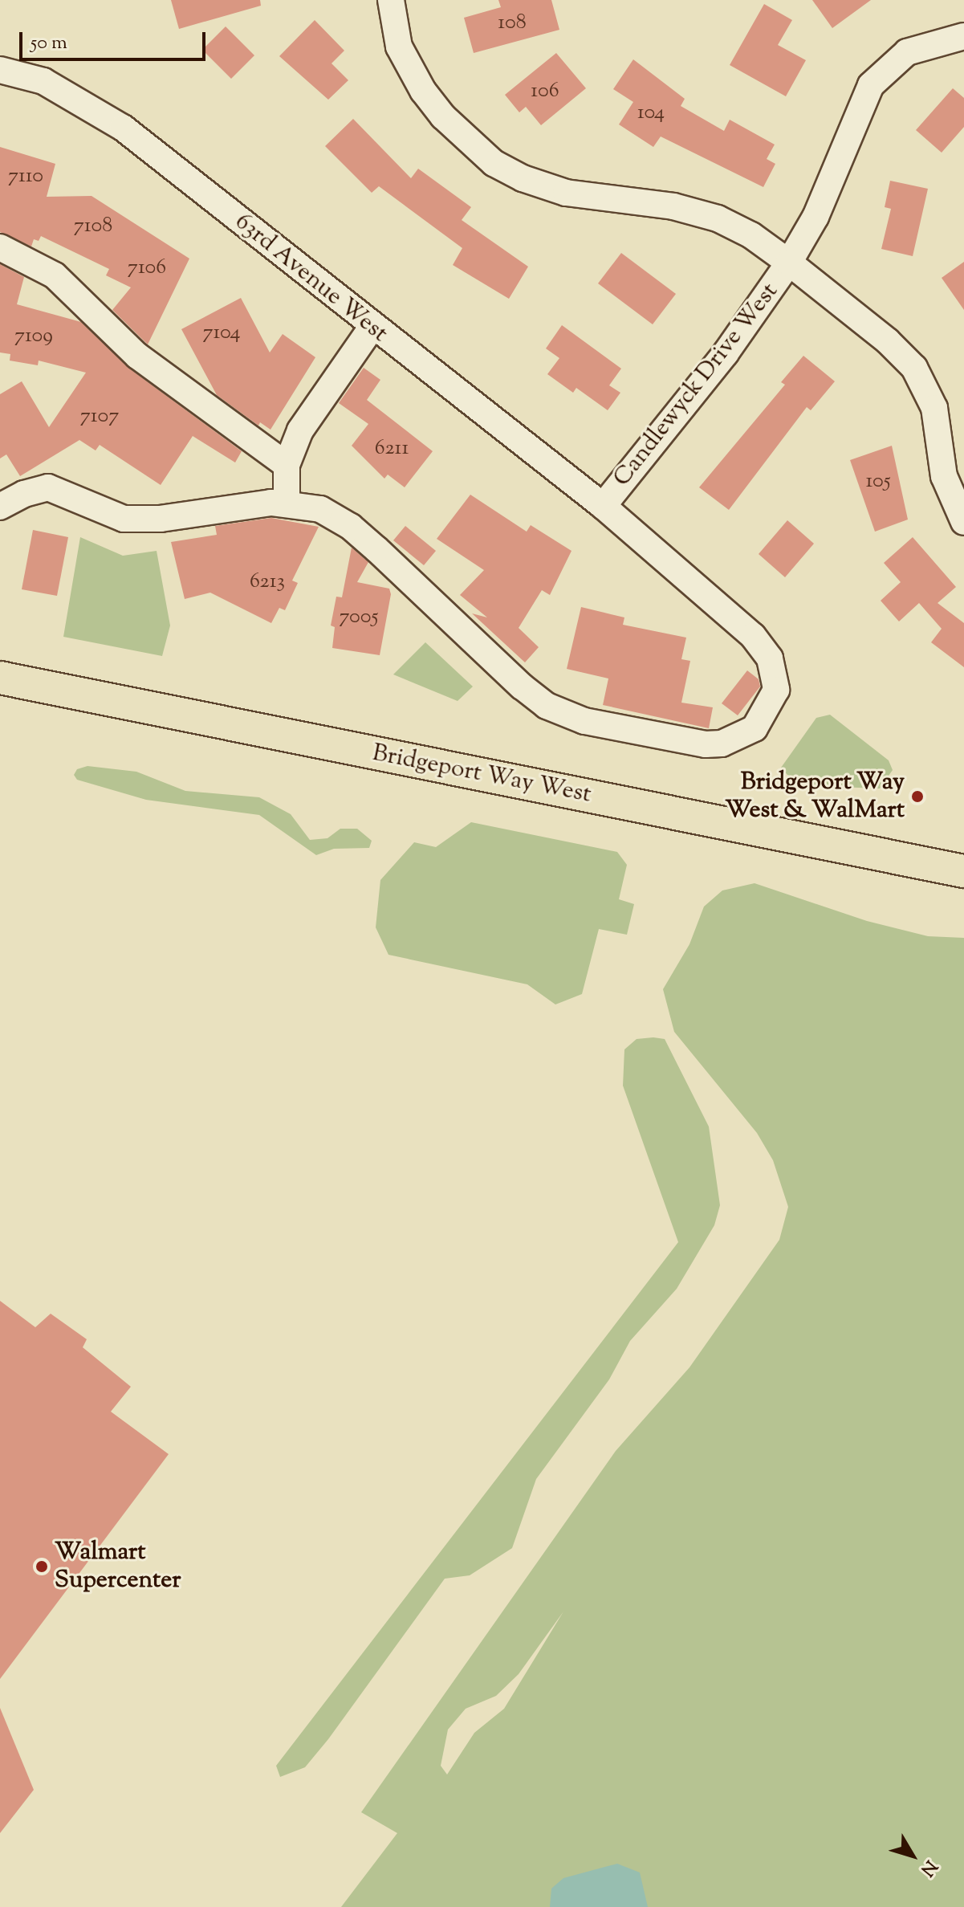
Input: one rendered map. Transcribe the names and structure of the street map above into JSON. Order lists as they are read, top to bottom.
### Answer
{
  "streets": {
    "main road": ["Bridgeport Way West"],
    "street": ["63rd Avenue West", "Candlewyck Drive West"]
  },
  "crossings": [
    ["63rd Avenue West", "Candlewyck Drive West"]
  ],
  "places": ["Bridgeport Way West & WalMart", "Walmart Supercenter"],
  "house_numbers": [
    "108",
    "106",
    "104",
    "7110",
    "7108",
    "7106",
    "7104",
    "7109",
    "7107",
    "6211",
    "105",
    "6213",
    "7005"
  ],
  "scale_bar": "50 m",
  "north": "bottom right"
}
